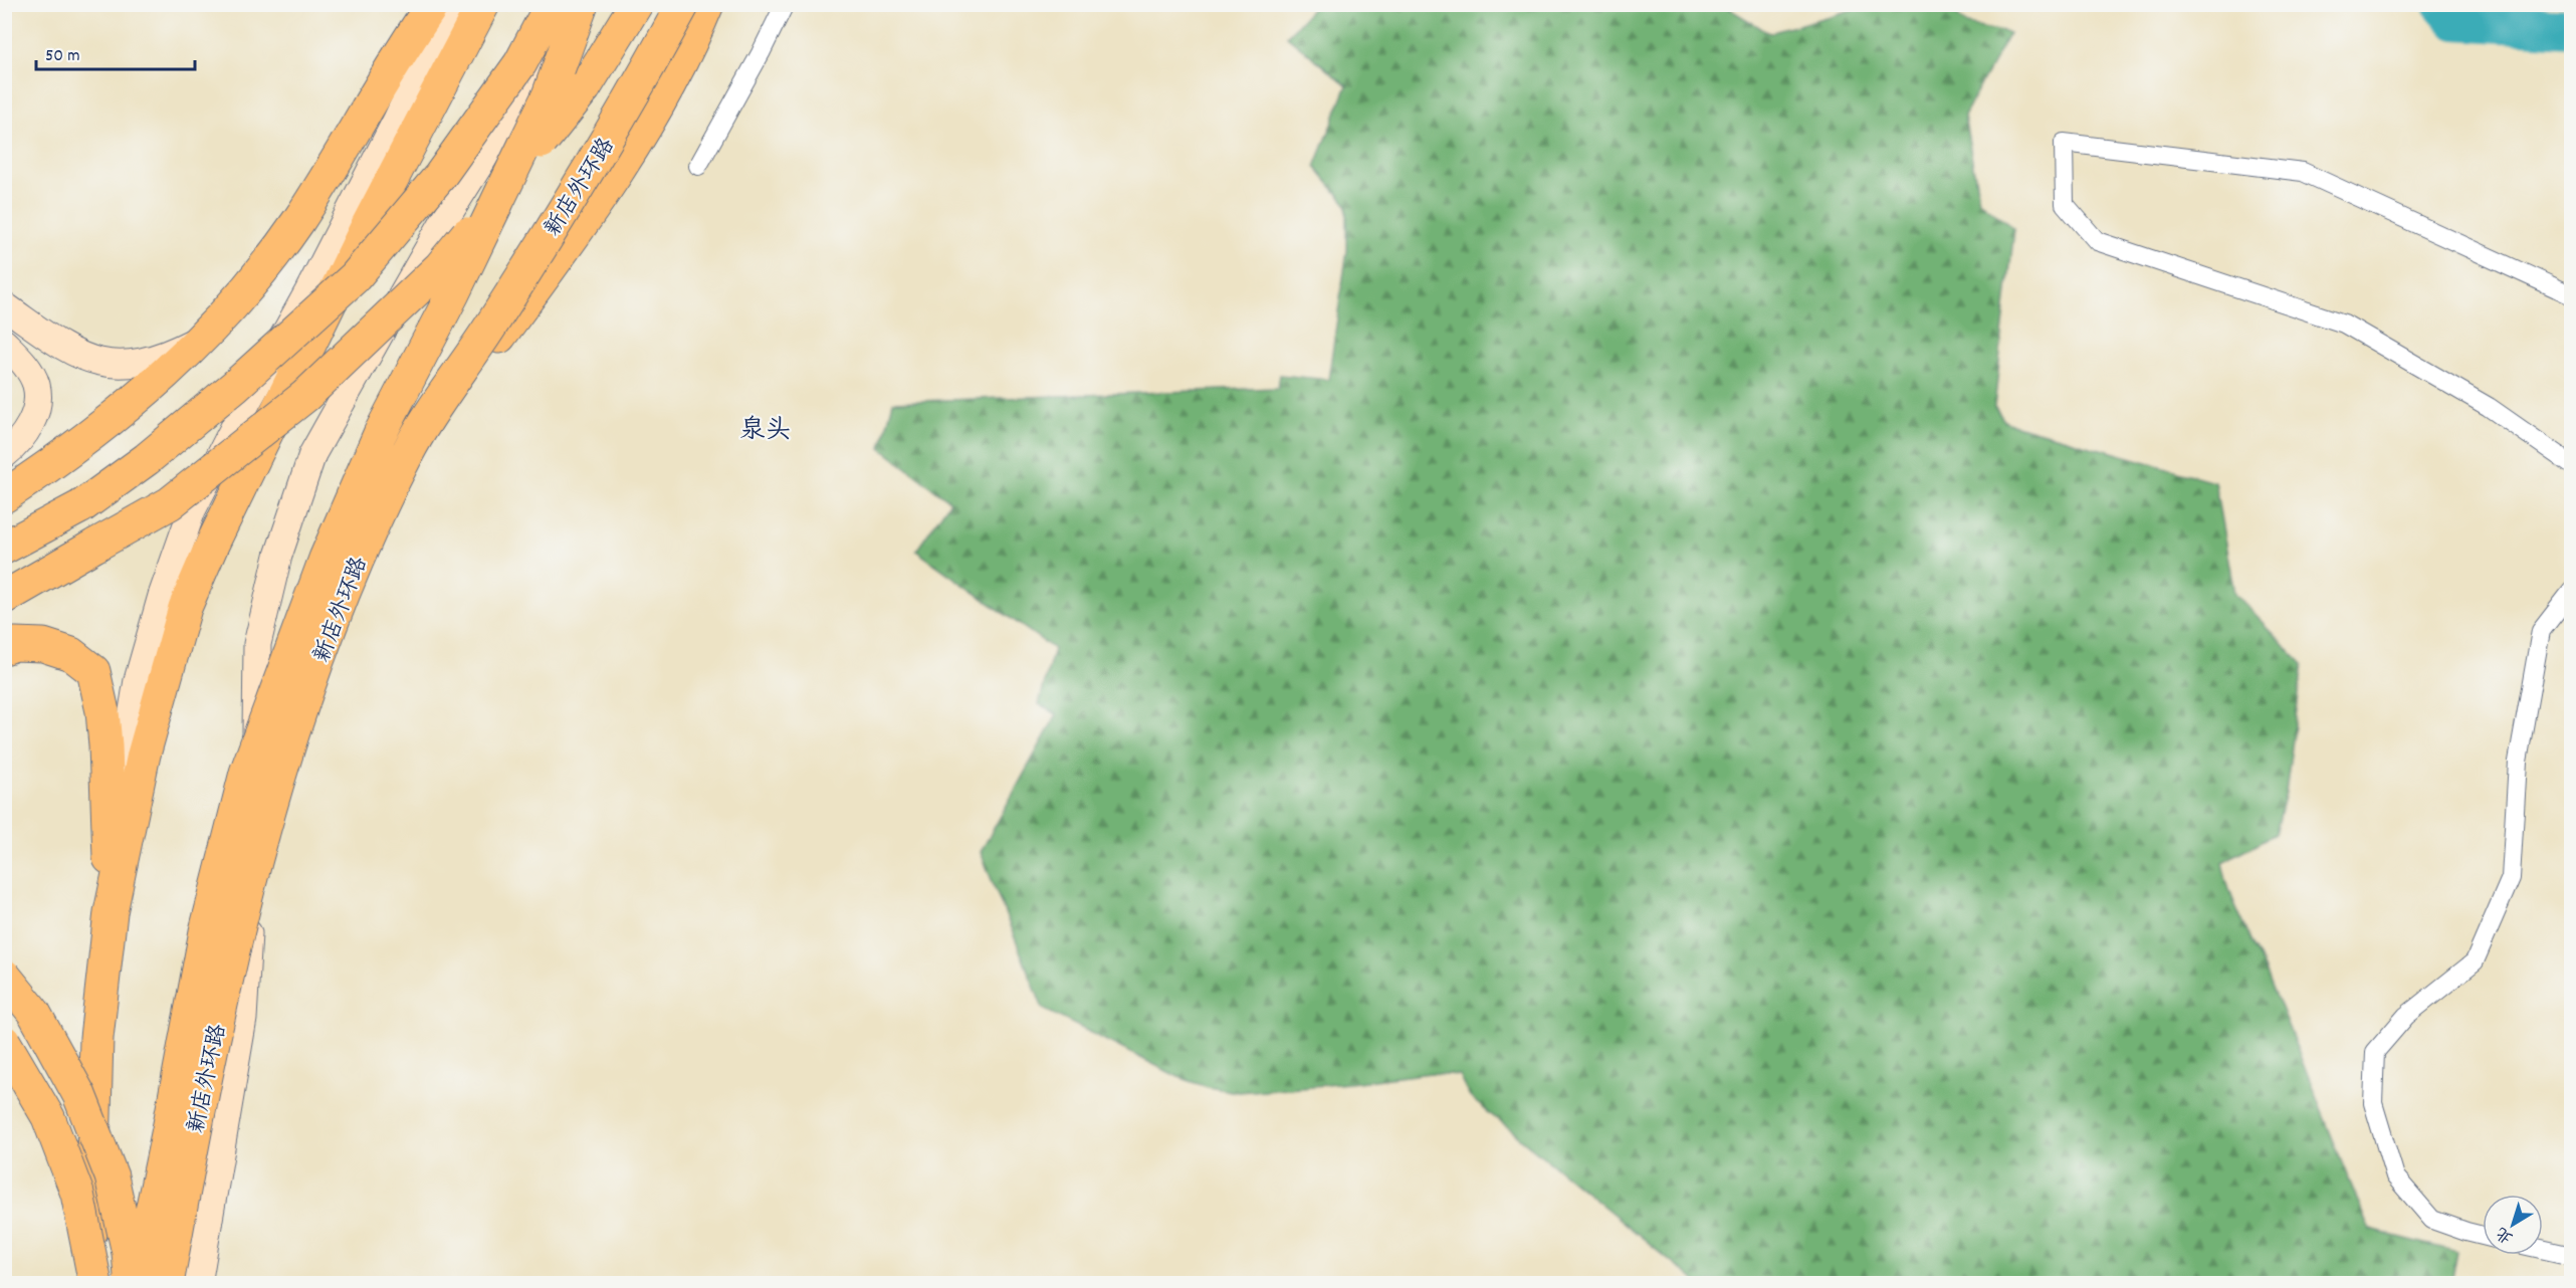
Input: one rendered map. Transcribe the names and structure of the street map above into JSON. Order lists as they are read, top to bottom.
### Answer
{
  "streets": {
    "highway": ["新店外环路"]
  },
  "districts": ["泉头"],
  "scale_bar": "50 m",
  "north": "bottom left"
}
